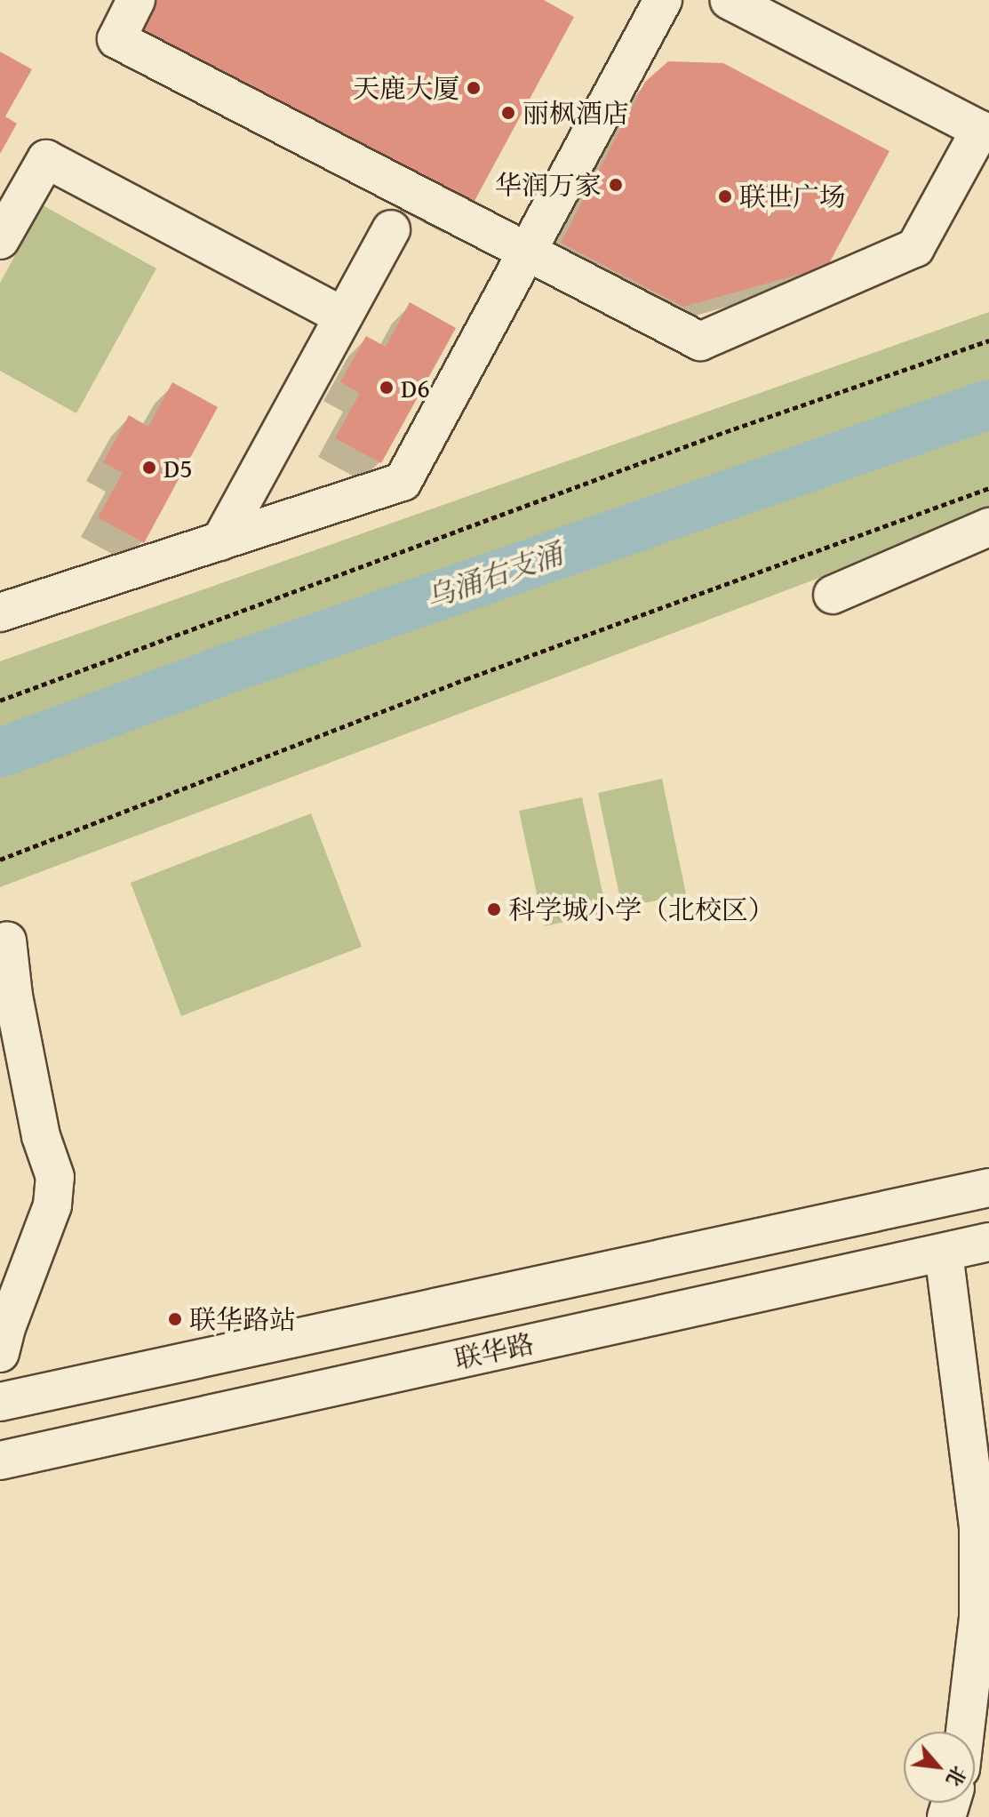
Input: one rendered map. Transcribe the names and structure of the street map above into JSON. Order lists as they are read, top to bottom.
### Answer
{
  "streets": {
    "street": ["联华路"]
  },
  "water": ["乌涌右支涌"],
  "places": [
    "天鹿大厦",
    "丽枫酒店",
    "华润万家",
    "联世广场",
    "D6",
    "D5",
    "科学城小学（北校区）",
    "联华路站"
  ],
  "north": "bottom right"
}
